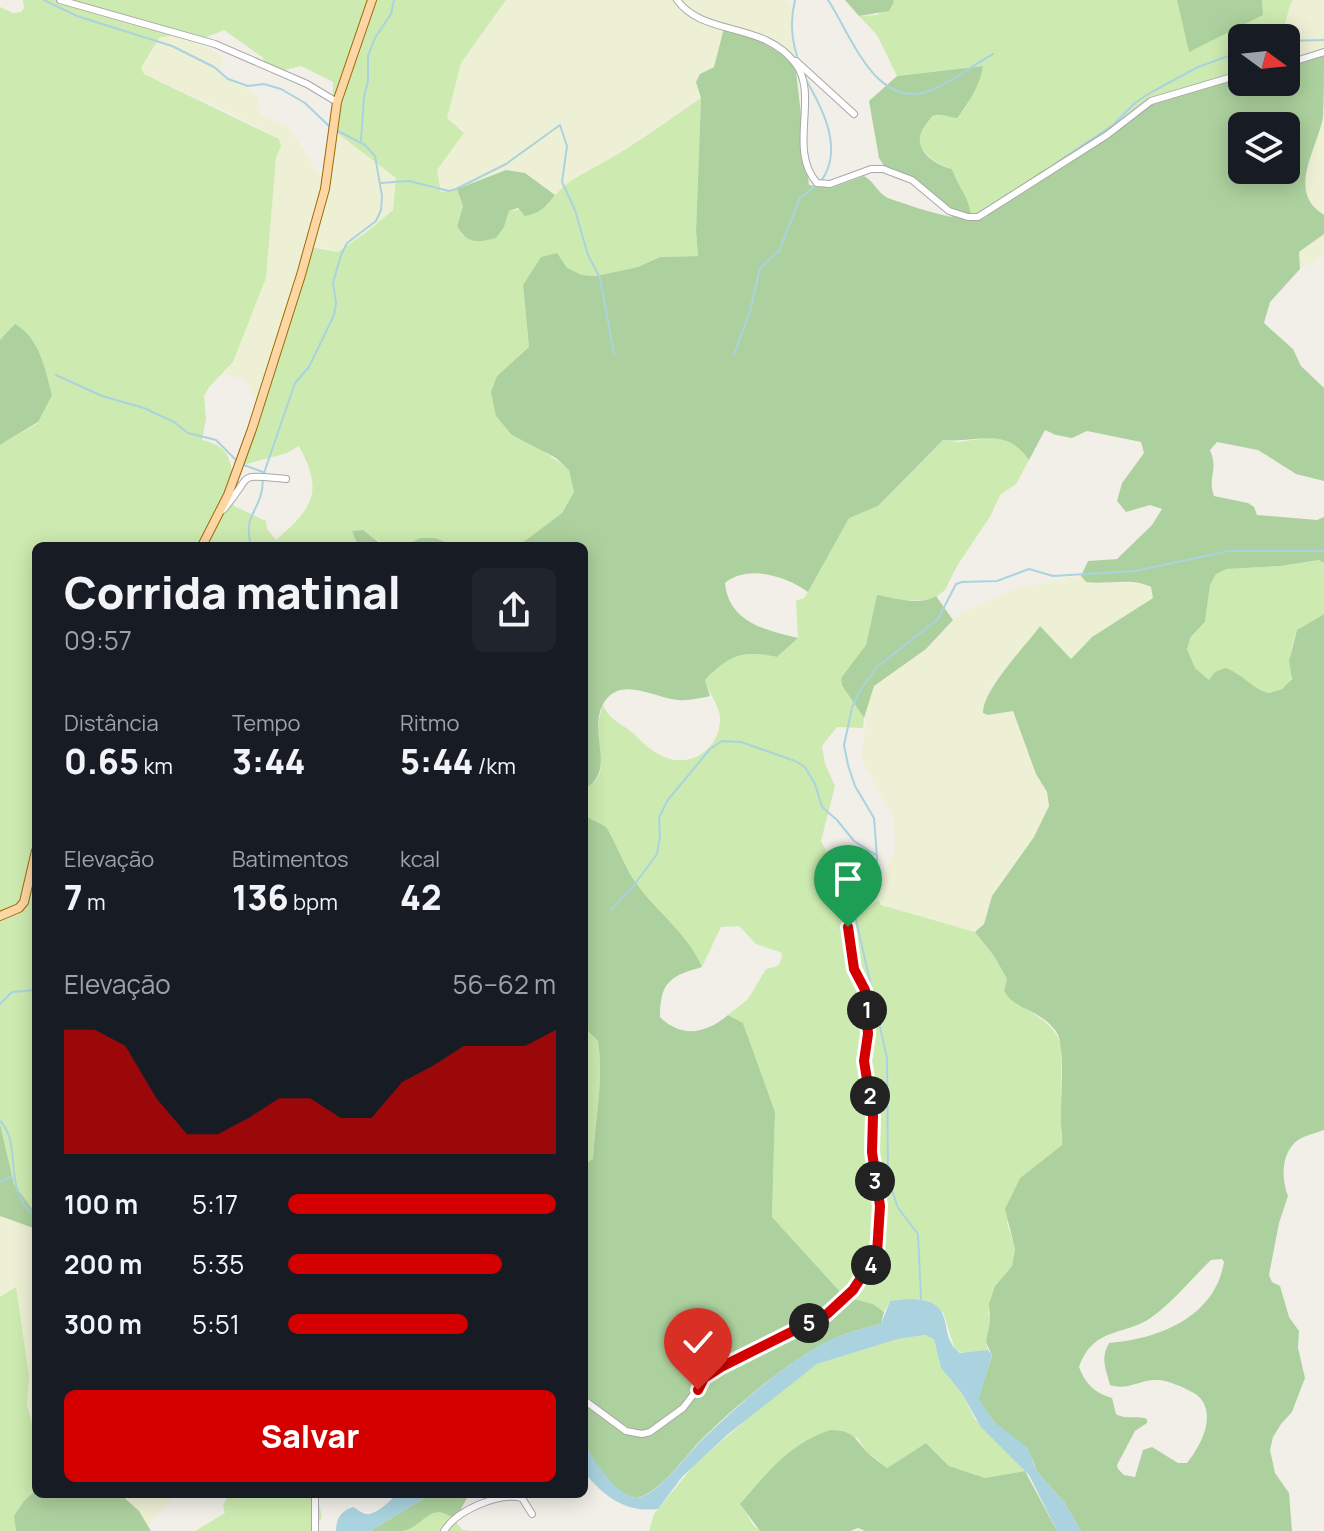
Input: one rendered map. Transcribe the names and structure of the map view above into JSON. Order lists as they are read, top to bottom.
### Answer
{
  "north": "right",
  "page": {
    "heading": ["Corrida matinal", "09:57"],
    "stats": [
      ["Distância", "0.65 km"],
      ["Tempo", "3:44"],
      ["Ritmo", "5:44 /km"],
      ["Elevação", "7 m"],
      ["Batimentos", "136 bpm"],
      ["kcal", "42"]
    ],
    "chart": ["Elevação", "56–62 m"],
    "pins": [
      "1",
      "2",
      "3",
      "4",
      "5"
    ],
    "list": [
      {
        "name": "100 m",
        "note": "5:17"
      },
      {
        "name": "200 m",
        "note": "5:35"
      },
      {
        "name": "300 m",
        "note": "5:51"
      }
    ],
    "buttons": "Salvar"
  }
}
